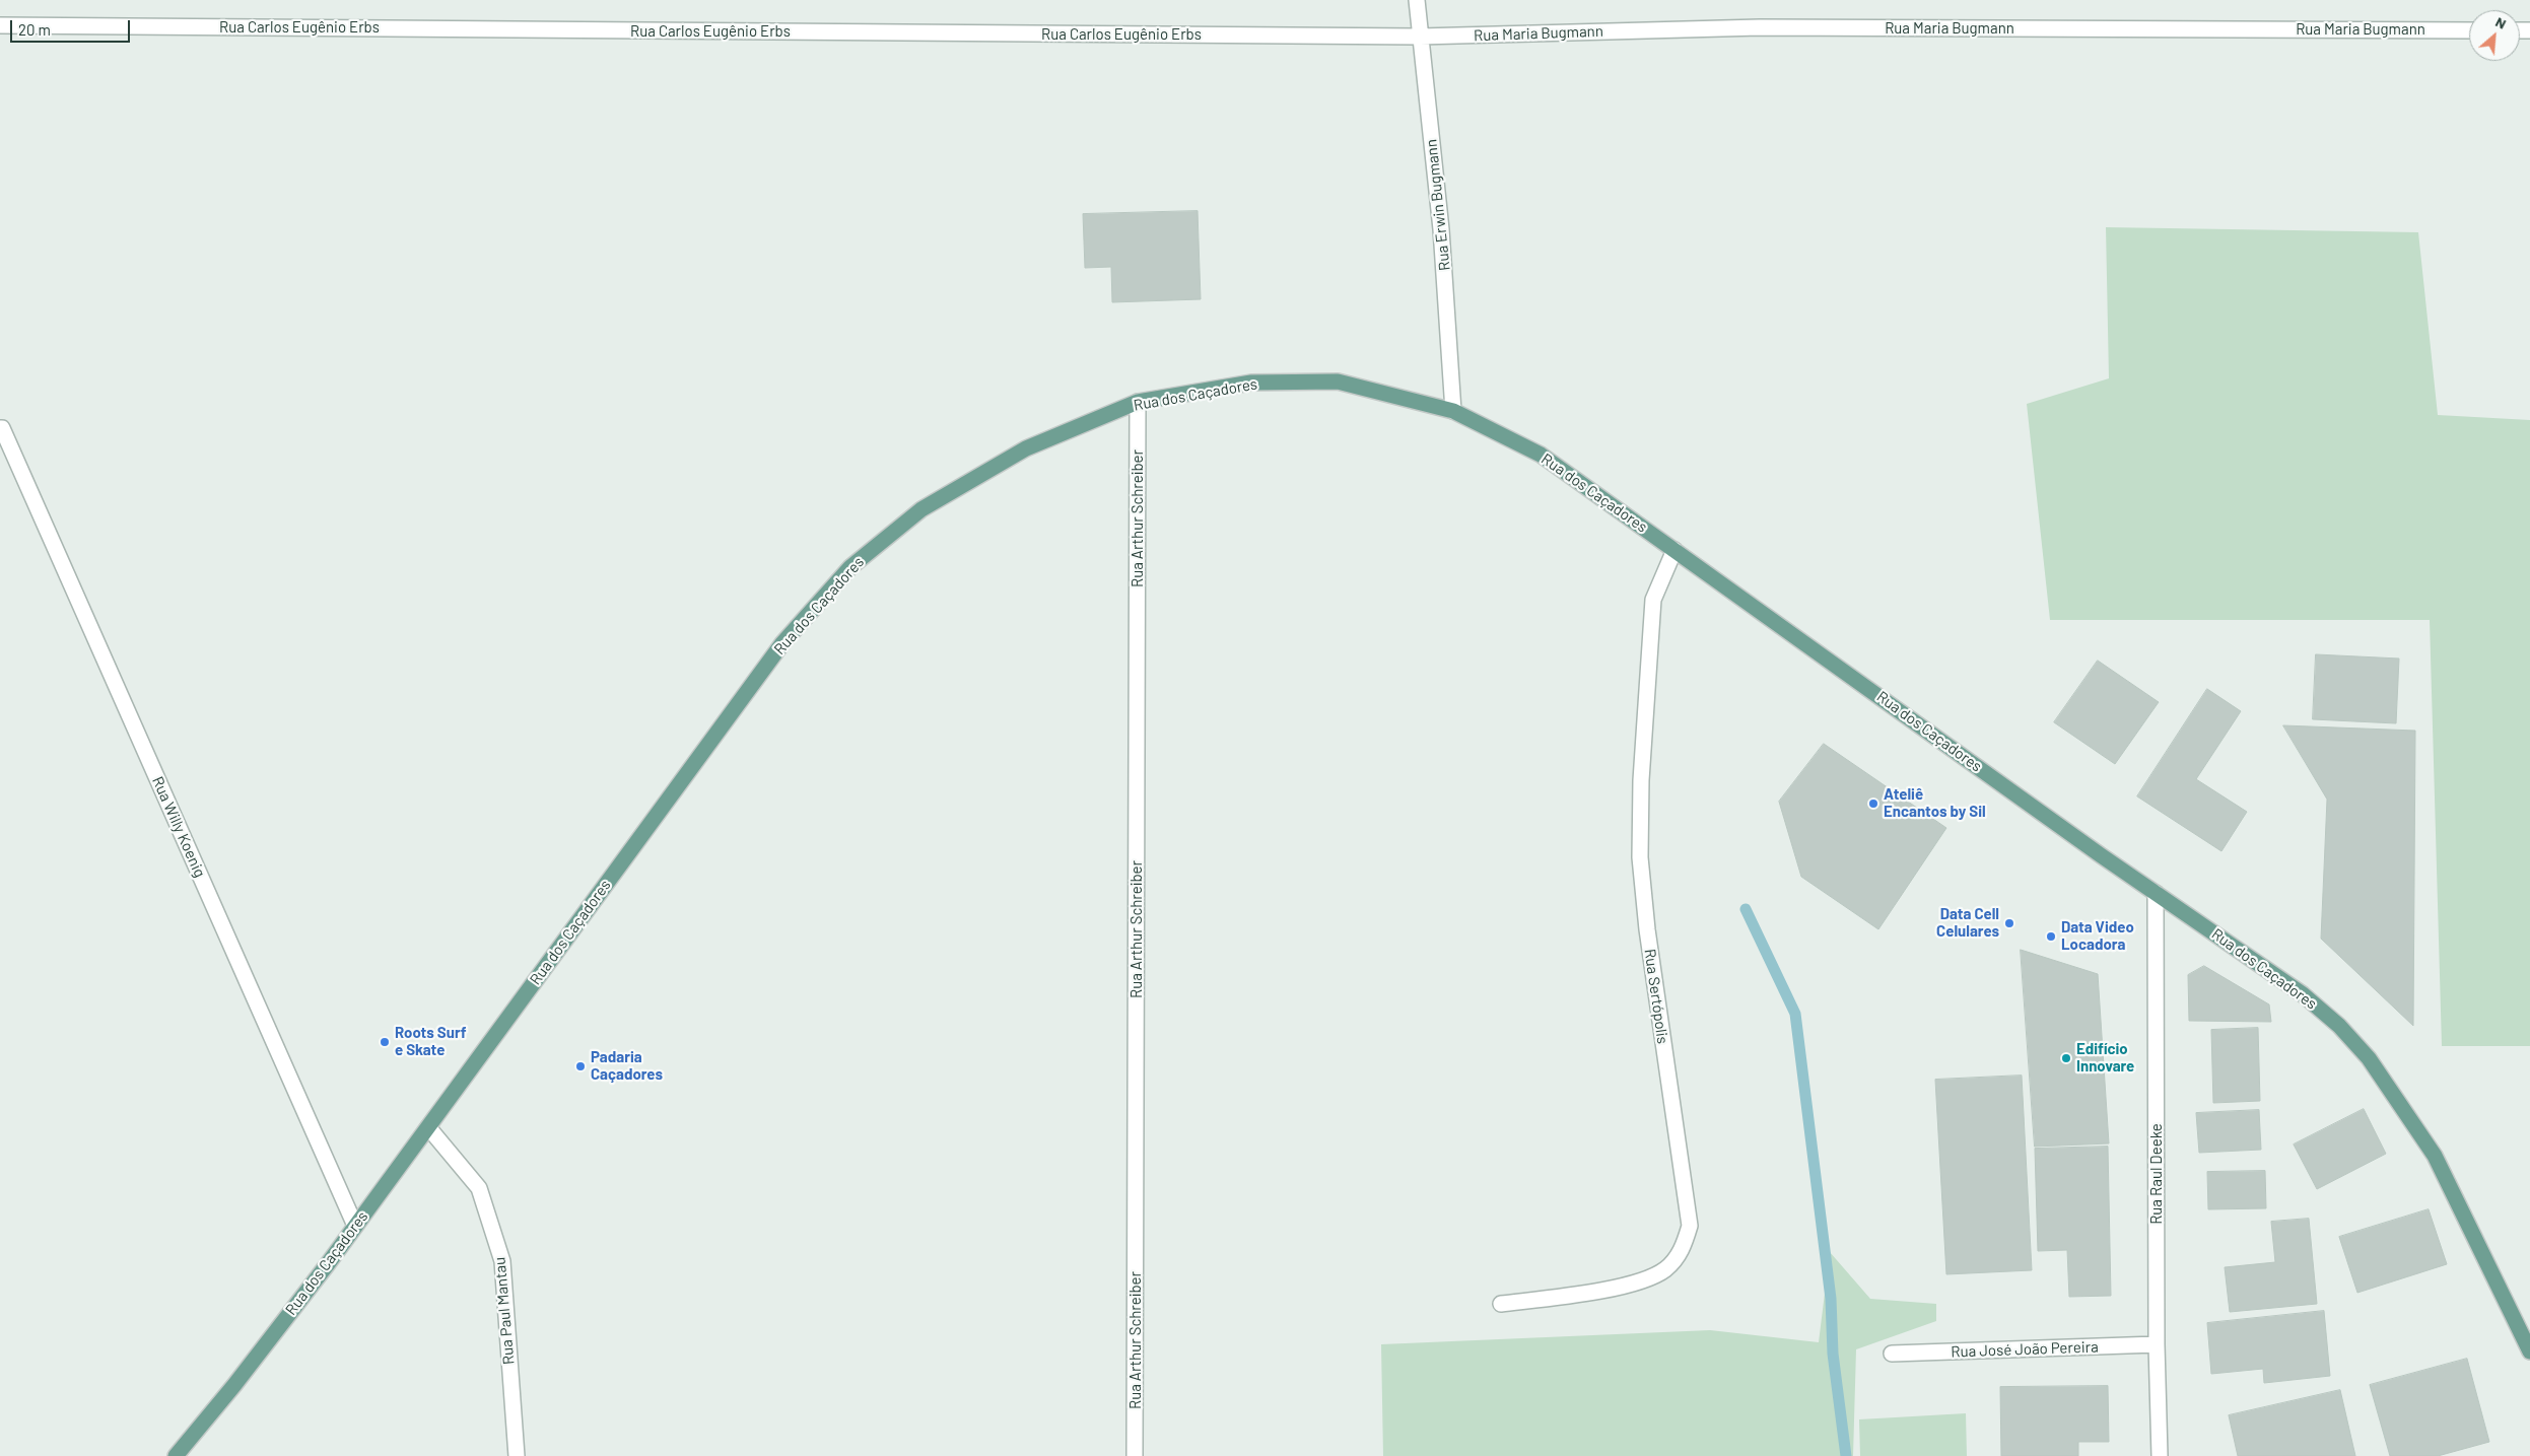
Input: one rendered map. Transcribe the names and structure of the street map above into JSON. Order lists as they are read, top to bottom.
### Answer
{
  "streets": {
    "main road": ["Rua dos Caçadores"],
    "street": [
      "Rua Carlos Eugênio Erbs",
      "Rua Maria Bugmann",
      "Rua Erwin Bugmann",
      "Rua Arthur Schreiber",
      "Rua Willy Koenig",
      "Rua Sertópolis",
      "Rua Raul Deeke",
      "Rua Paul Mantau",
      "Rua José João Pereira"
    ]
  },
  "crossings": [
    ["Rua Carlos Eugênio Erbs", "Rua Maria Bugmann"],
    ["Rua Carlos Eugênio Erbs", "Rua Erwin Bugmann"],
    ["Rua Maria Bugmann", "Rua Erwin Bugmann"],
    ["Rua Erwin Bugmann", "Rua dos Caçadores"],
    ["Rua dos Caçadores", "Rua Arthur Schreiber"],
    ["Rua dos Caçadores", "Rua Willy Koenig"],
    ["Rua dos Caçadores", "Rua Sertópolis"],
    ["Rua dos Caçadores", "Rua Raul Deeke"],
    ["Rua dos Caçadores", "Rua Paul Mantau"],
    ["Rua Raul Deeke", "Rua José João Pereira"]
  ],
  "places": [
    "Ateliê Encantos by Sil",
    "Data Cell Celulares",
    "Data Video Locadora",
    "Roots Surf e Skate",
    "Edifício Innovare",
    "Padaria Caçadores"
  ],
  "scale_bar": "20 m",
  "north": "top right"
}
